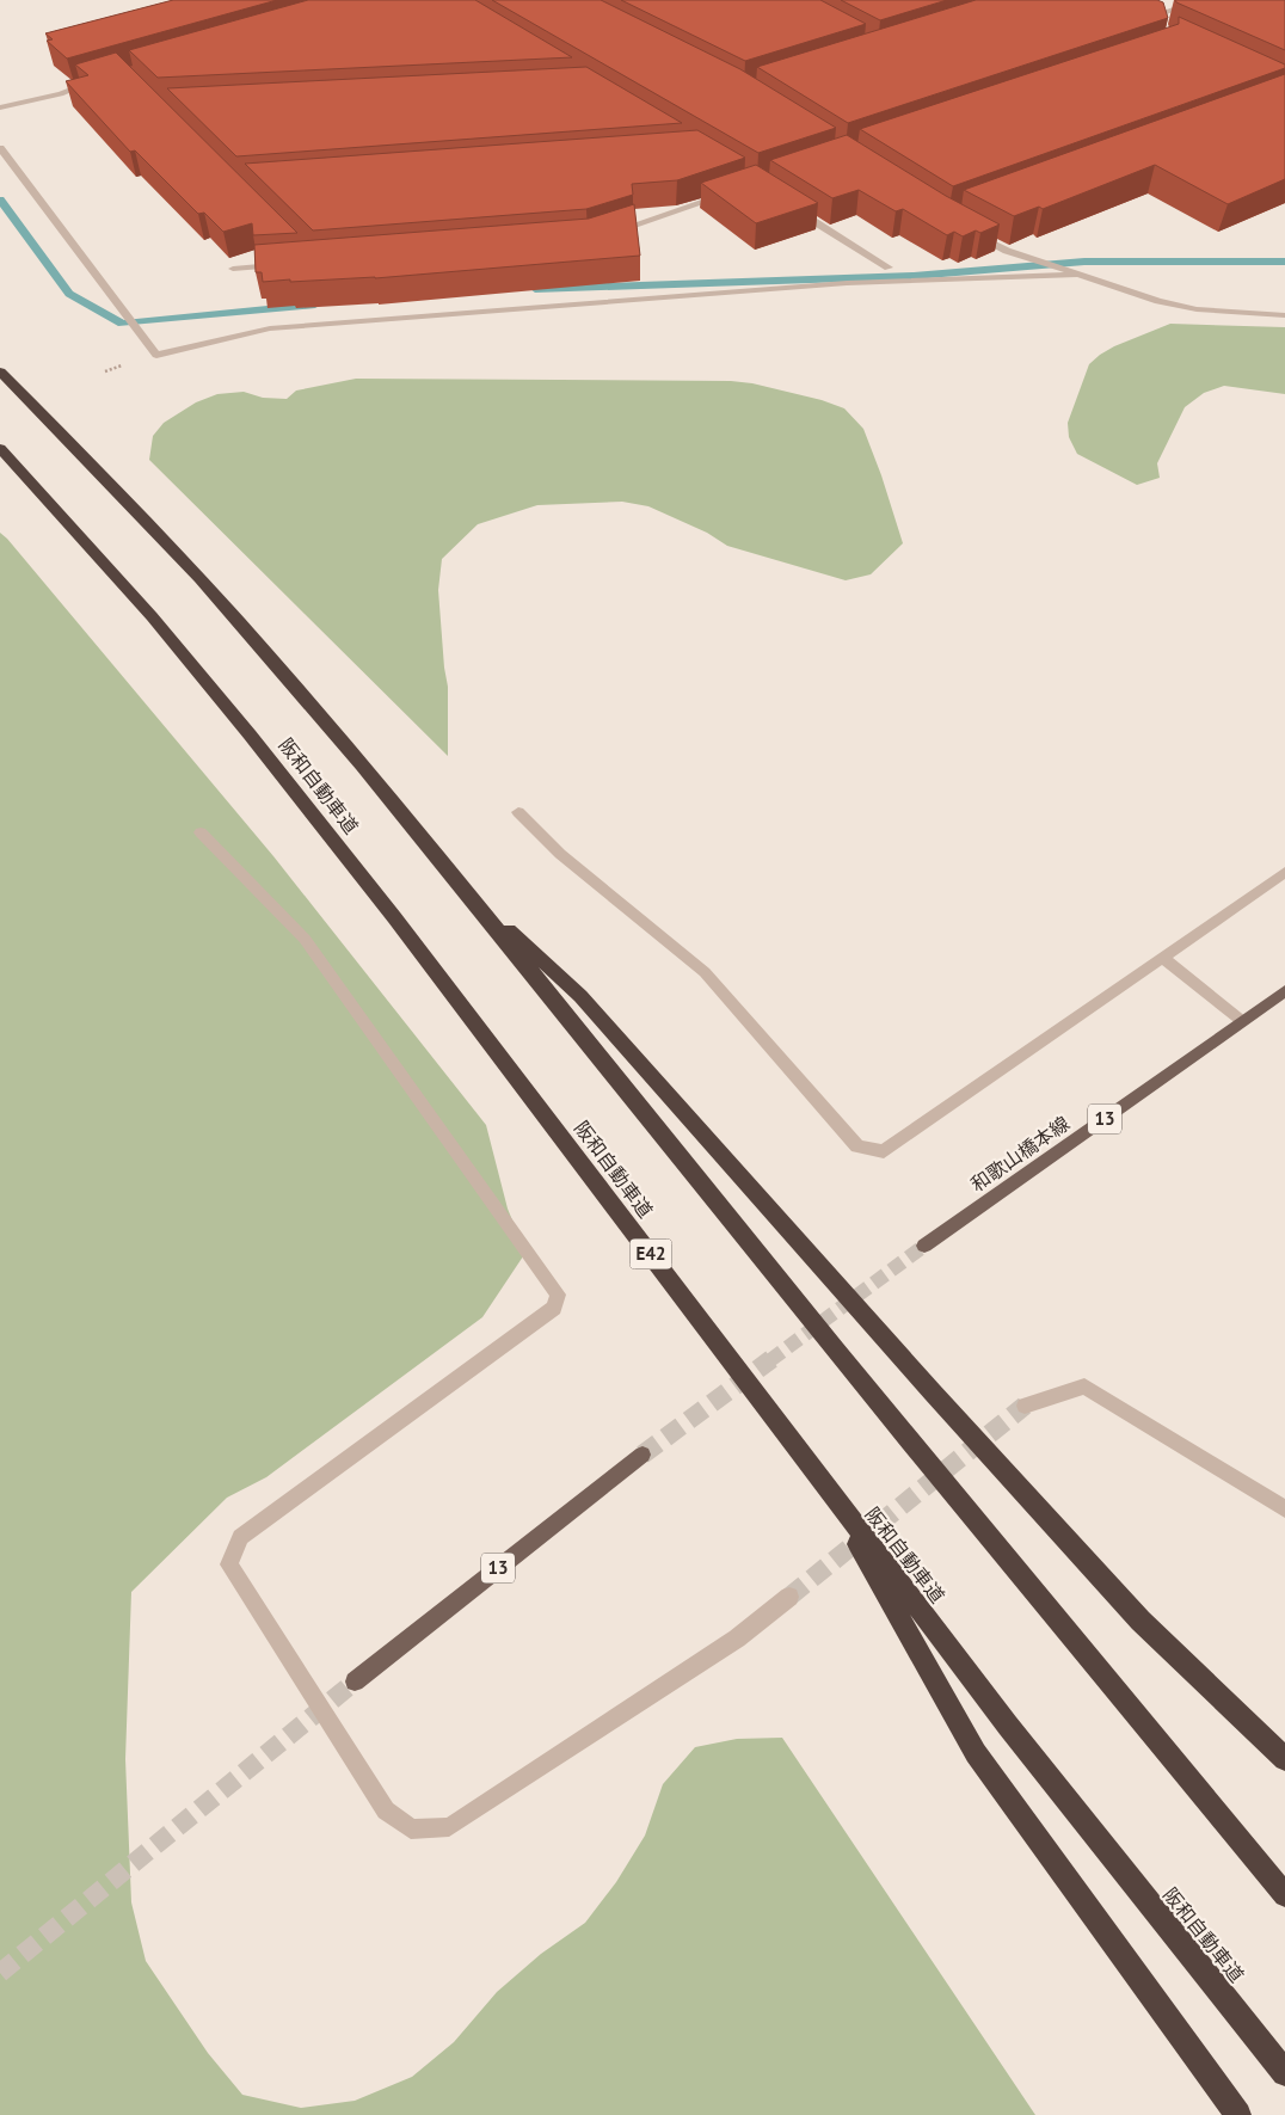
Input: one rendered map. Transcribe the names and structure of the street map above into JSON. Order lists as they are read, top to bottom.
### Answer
{
  "streets": {
    "highway": ["阪和自動車道", "E42"],
    "main road": ["13", "和歌山橋本線"]
  }
}
